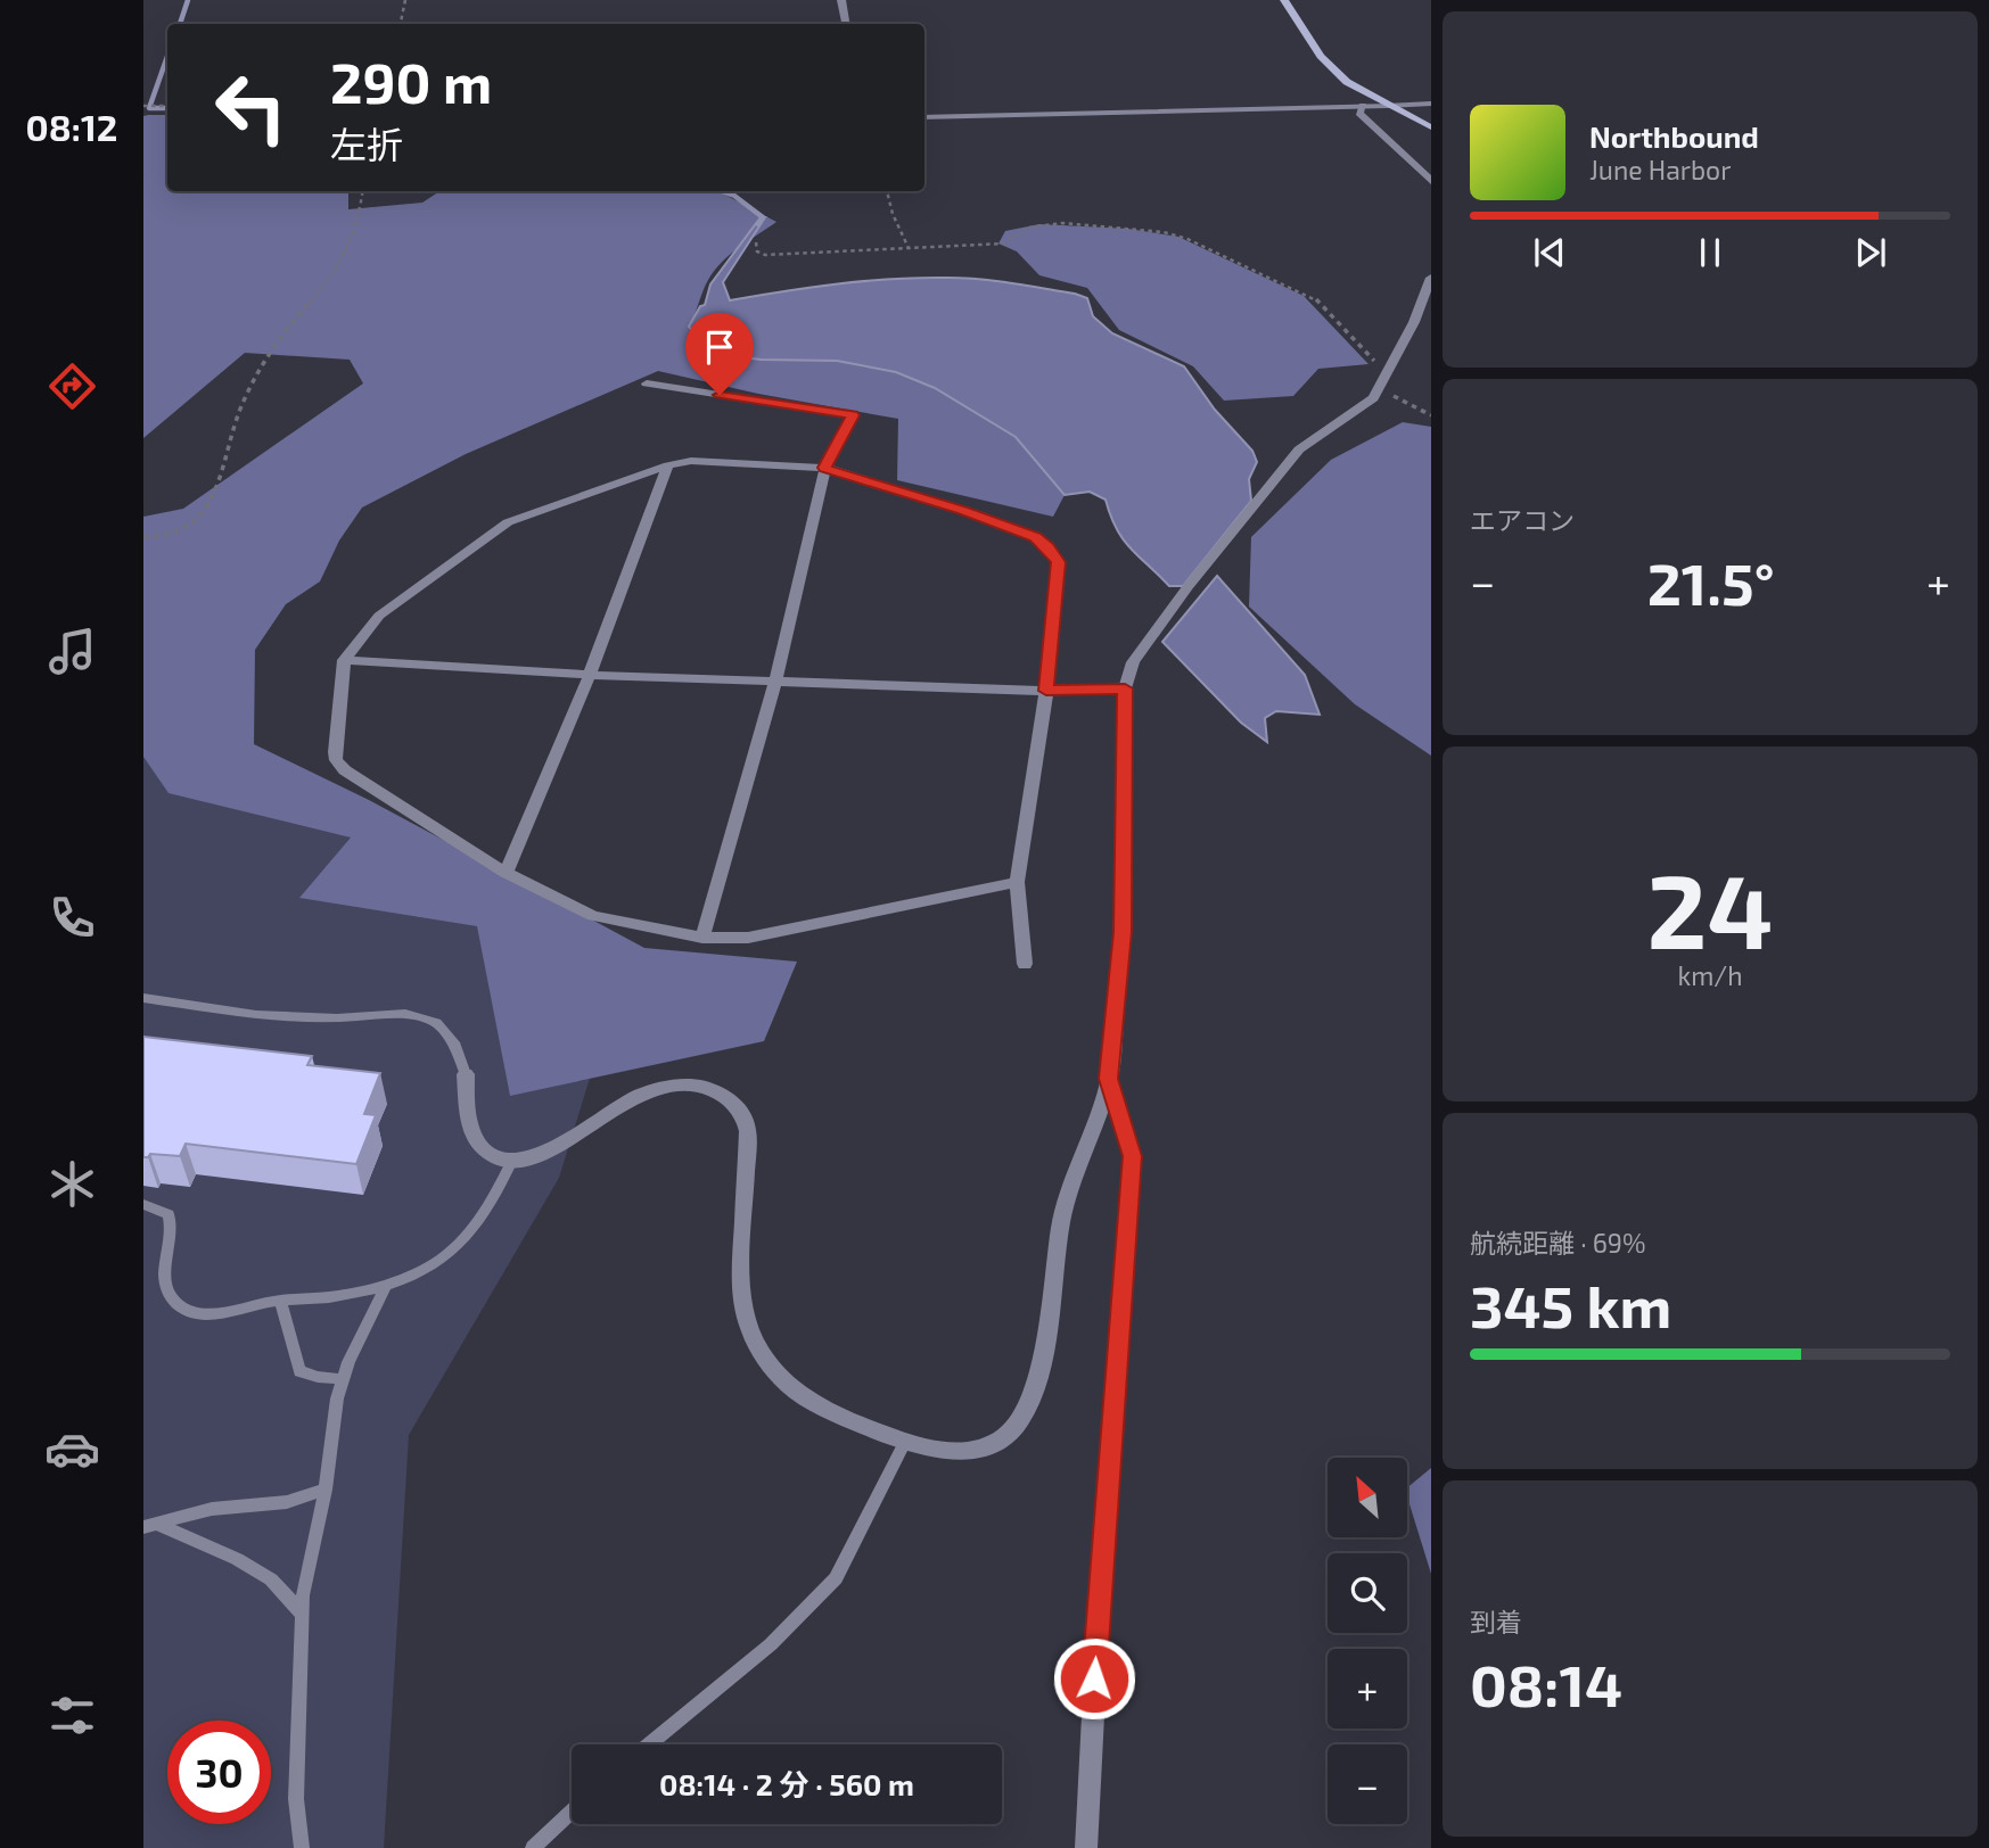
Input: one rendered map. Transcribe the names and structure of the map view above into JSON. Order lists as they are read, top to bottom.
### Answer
{
  "north": "top left",
  "page": {
    "tabs": "08:12",
    "turn": ["290 m", "左折"],
    "song": ["Northbound", "June Harbor"],
    "tile": [
      "エアコン",
      ["24", "km/h"],
      ["航続距離 · 69%", "345 km"],
      ["到着", "08:14"]
    ],
    "heat": ["−", "21.5°", "+"],
    "map_buttons": ["+", "−"],
    "limit": "30",
    "trip": "08:14 · 2 分 · 560 m"
  }
}
